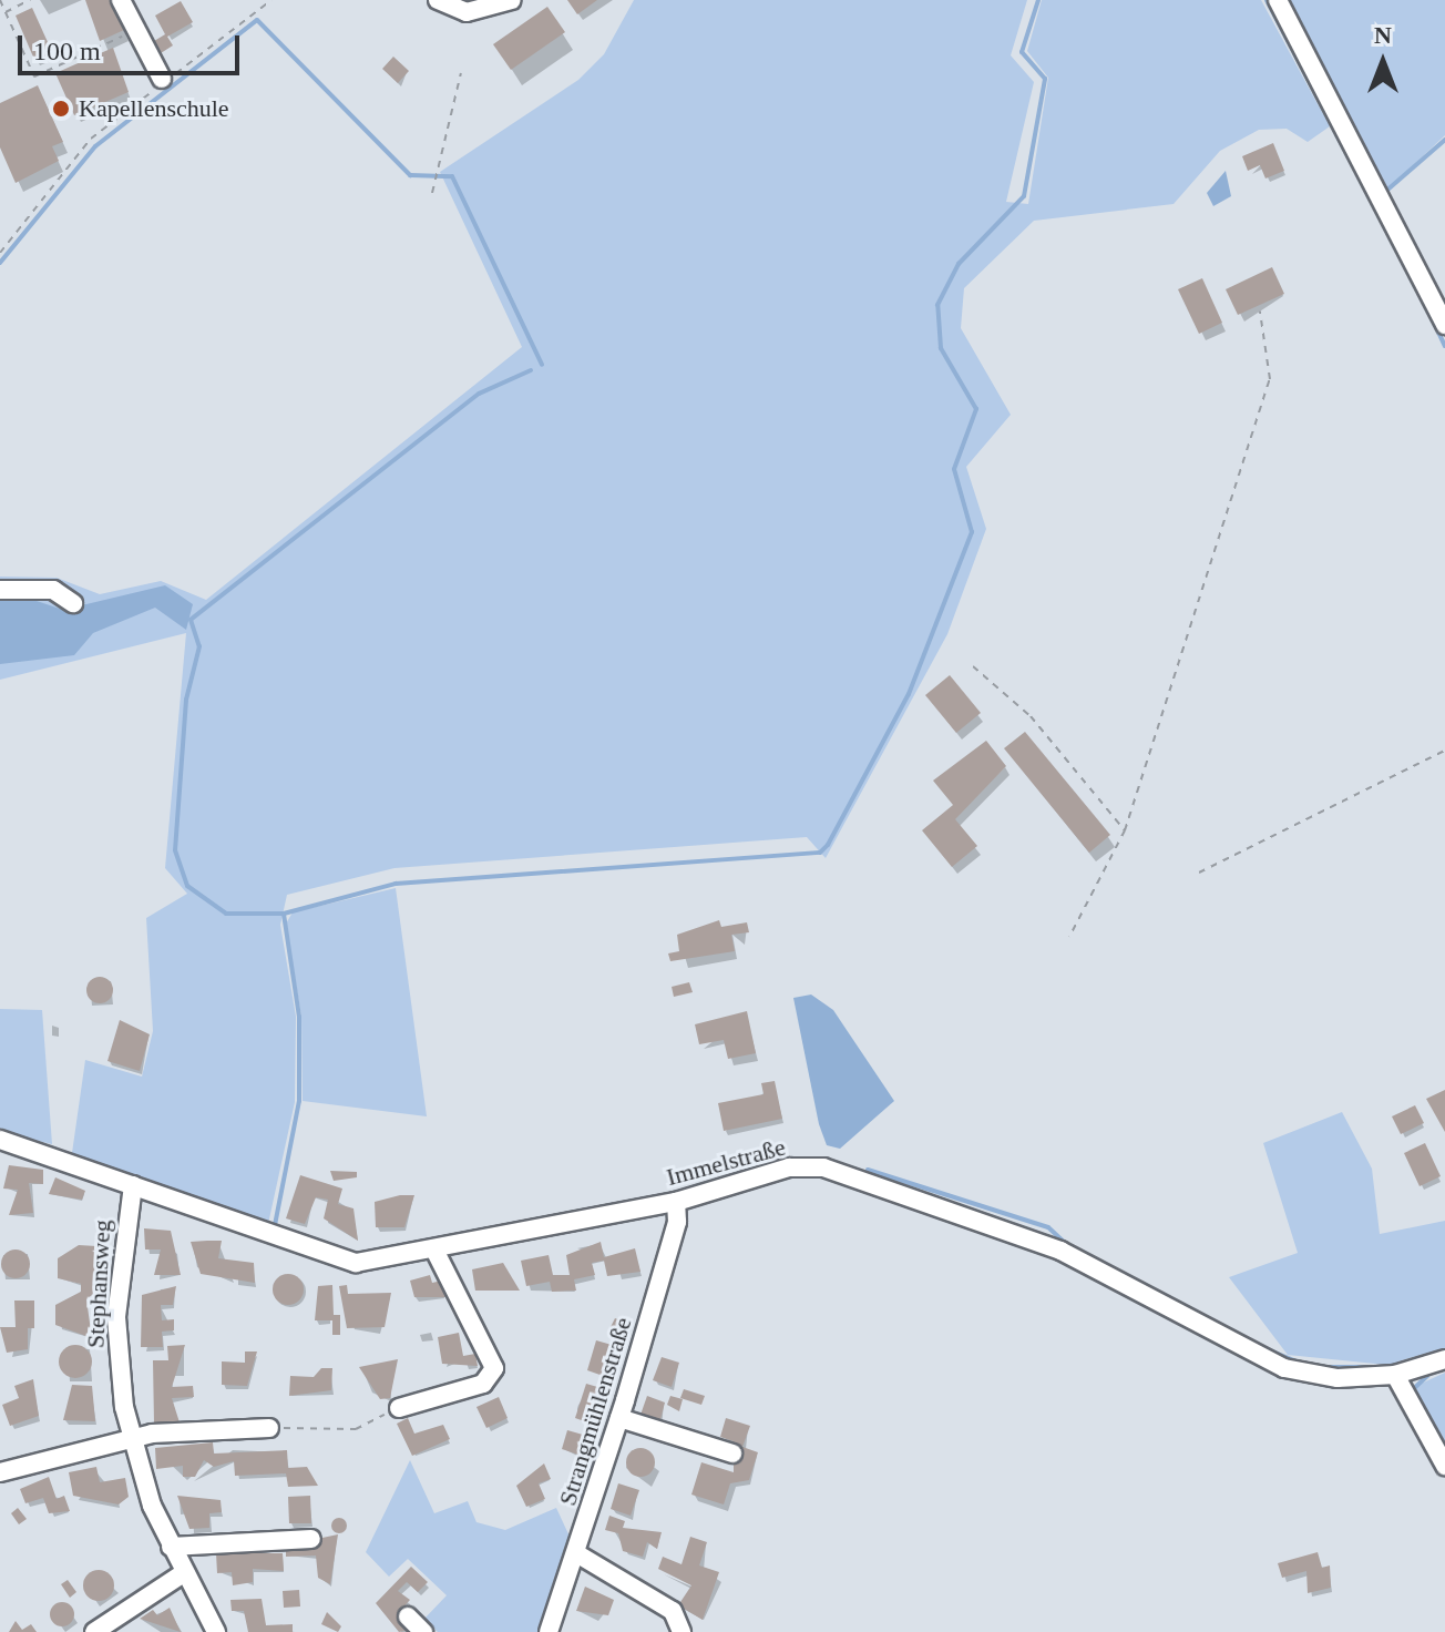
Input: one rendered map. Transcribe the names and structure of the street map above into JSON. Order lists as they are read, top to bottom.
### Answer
{
  "streets": {
    "street": ["Immelstraße", "Stephansweg", "Strangmühlenstraße"]
  },
  "crossings": [
    ["Immelstraße", "Stephansweg"],
    ["Immelstraße", "Strangmühlenstraße"]
  ],
  "places": ["Kapellenschule"],
  "scale_bar": "100 m",
  "north": "top"
}
